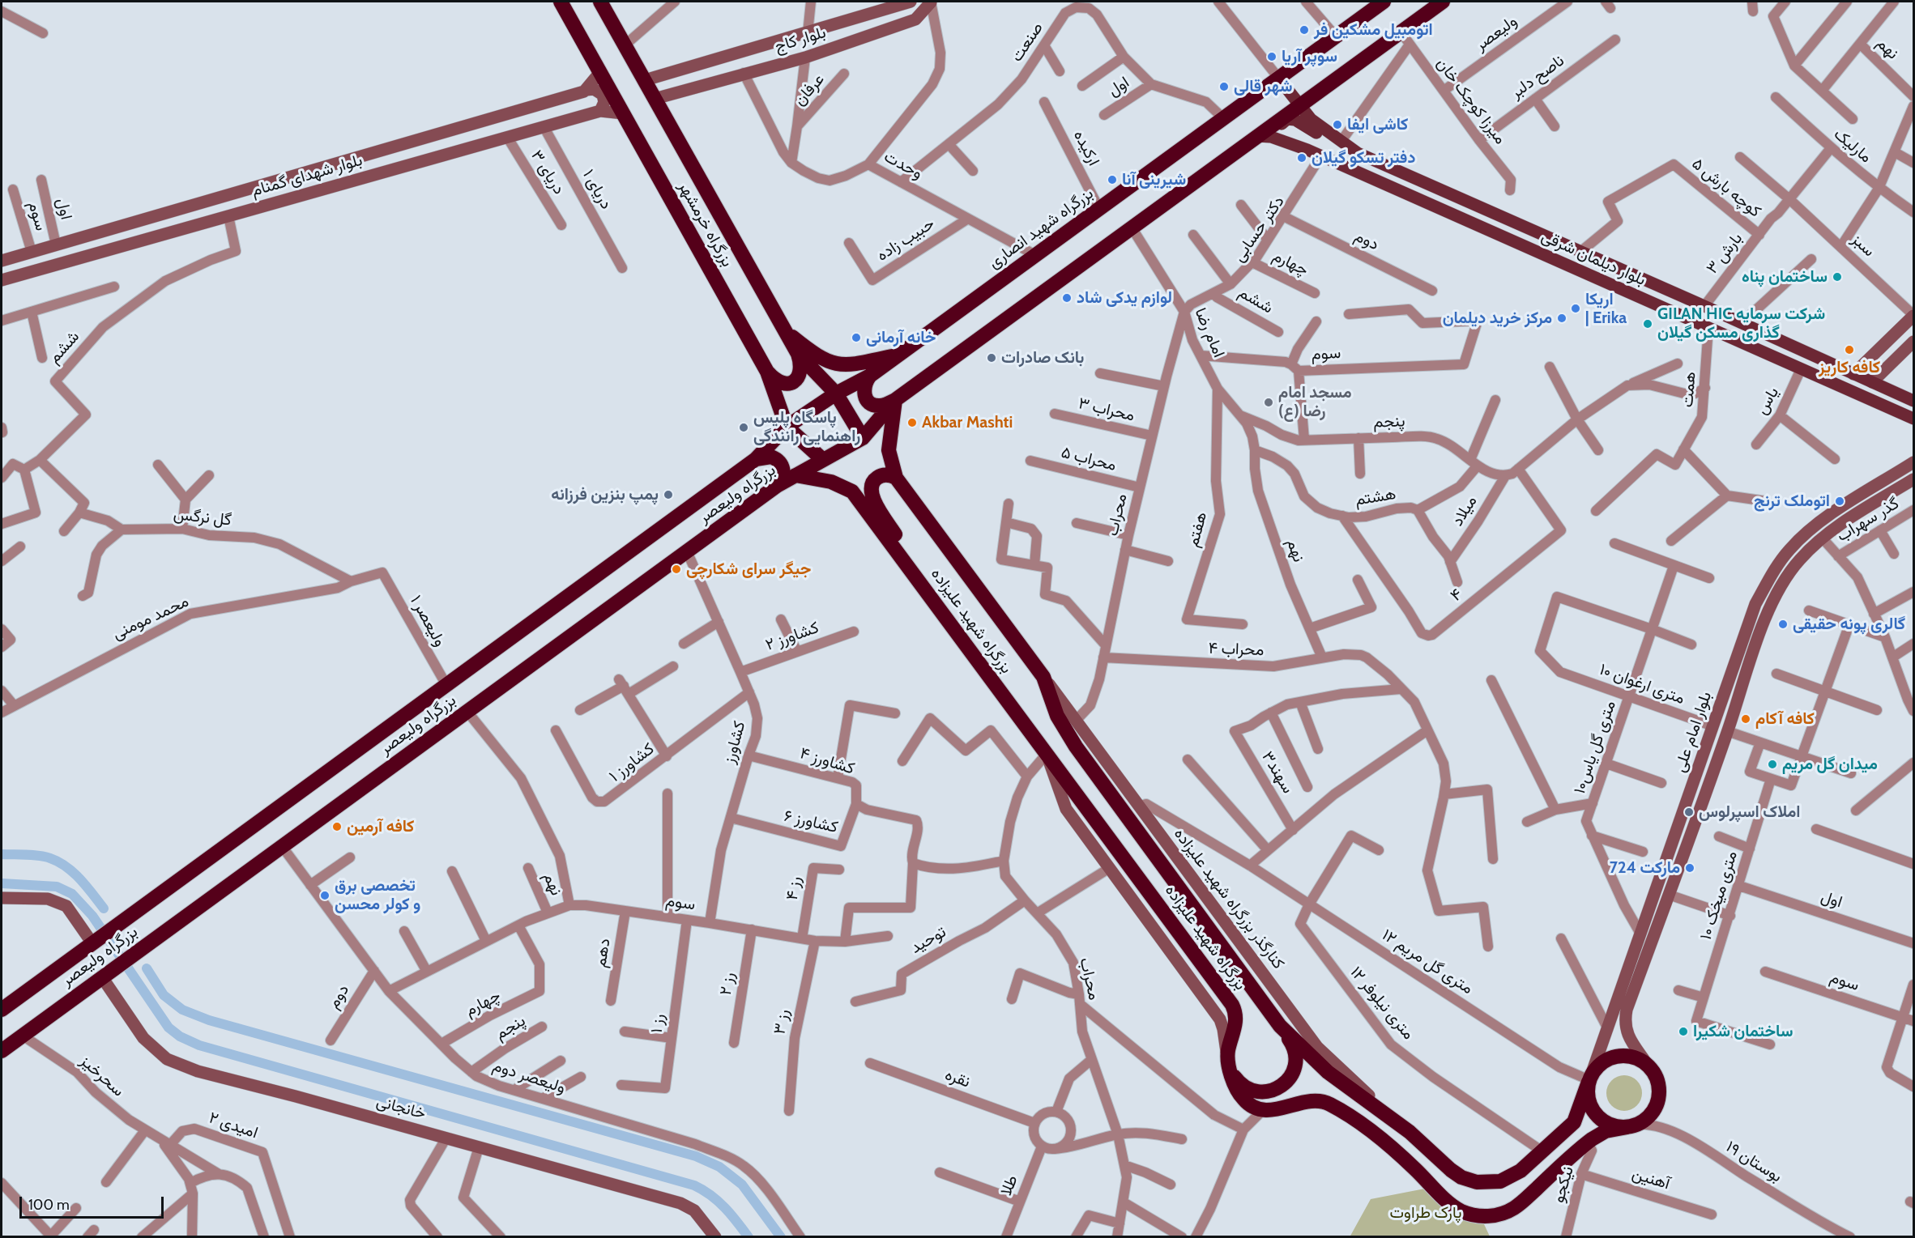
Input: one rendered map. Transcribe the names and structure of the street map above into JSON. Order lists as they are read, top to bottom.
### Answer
{
  "streets": {
    "highway": [
      "بزرگراه خرمشهر",
      "بزرگراه شهید انصاری",
      "بزرگراه ولیعصر",
      "بزرگراه شهید علیزاده"
    ],
    "main road": [
      "بلوار کاج",
      "بلوار شهدای گمنام",
      "بلوار دیلمان شرقی",
      "بلوار امام علی",
      "کنارگذر بزرگراه شهید علیزاده",
      "خانجانی"
    ],
    "street": [
      "ولیعصر",
      "صنعت",
      "نهم",
      "ناصح دلبر",
      "اول",
      "عرفان",
      "میرزا کوچک خان",
      "مارلیک",
      "ارکیده",
      "وحدت",
      "دریای ۳",
      "کوچه بارش ۵",
      "دریای ۱",
      "سوم",
      "دکتر حسابی",
      "حبیب زاده",
      "دوم",
      "سبز",
      "بارش ۳",
      "چهارم",
      "ششم",
      "امام رضا",
      "همت",
      "یاس",
      "محراب ۳",
      "پنجم",
      "محراب ۵",
      "هشتم",
      "میلاد",
      "محراب",
      "گل نرگس",
      "گذر سهراب",
      "هفتم",
      "۴",
      "محمد مومنی",
      "ولیعصر ۱",
      "کشاورز ۲",
      "محراب ۴",
      "۱۰ متری ارغوان",
      "کشاورز",
      "۱۰متری گل یاس",
      "کشاورز ۴",
      "کشاورز ۱",
      "سهند۳",
      "کشاورز ۶",
      "رز ۴",
      "۱۰ متری میخک",
      "توحید",
      "دهم",
      "۱۲ متری گل مریم",
      "رز ۲",
      "۱۲ متری نیلوفر",
      "رز ۳",
      "رز ۱",
      "سحرخیز",
      "ولیعصر دوم",
      "نقره",
      "امیدی ۲",
      "بوستان ۱۹",
      "آهنین",
      "نیکجو",
      "طلا"
    ]
  },
  "crossings": [
    ["ولیعصر", "میرزا کوچک خان"],
    ["بلوار کاج", "وحدت"],
    ["بلوار کاج", "بزرگراه خرمشهر"],
    ["صنعت", "اول"],
    ["صنعت", "وحدت"],
    ["صنعت", "بزرگراه شهید انصاری"],
    ["نهم", "سوم"],
    ["نهم", "امام رضا"],
    ["نهم", "هشتم"],
    ["نهم", "محراب ۴"],
    ["ناصح دلبر", "میرزا کوچک خان"],
    ["اول", "بلوار شهدای گمنام"],
    ["اول", "۱۰ متری میخک"],
    ["مارلیک", "بارش ۳"],
    ["ارکیده", "بزرگراه شهید انصاری"],
    ["وحدت", "بزرگراه شهید انصاری"],
    ["وحدت", "حبیب زاده"],
    ["دریای ۳", "بلوار شهدای گمنام"],
    ["بلوار شهدای گمنام", "دریای ۱"],
    ["بلوار شهدای گمنام", "سوم"],
    ["بلوار شهدای گمنام", "بزرگراه خرمشهر"],
    ["بلوار شهدای گمنام", "ششم"],
    ["کوچه بارش ۵", "بارش ۳"],
    ["کوچه بارش ۵", "بلوار دیلمان شرقی"],
    ["سوم", "چهارم"],
    ["سوم", "امام رضا"],
    ["سوم", "کشاورز"],
    ["سوم", "رز ۴"],
    ["سوم", "دهم"],
    ["سوم", "رز ۲"],
    ["سوم", "رز ۳"],
    ["سوم", "رز ۱"],
    ["سوم", "ولیعصر دوم"],
    ["بزرگراه خرمشهر", "بزرگراه شهید انصاری"],
    ["بزرگراه خرمشهر", "بزرگراه ولیعصر"],
    ["بزرگراه شهید انصاری", "بلوار دیلمان شرقی"],
    ["بزرگراه شهید انصاری", "بزرگراه ولیعصر"],
    ["دکتر حسابی", "دوم"],
    ["دکتر حسابی", "بلوار دیلمان شرقی"],
    ["دکتر حسابی", "چهارم"],
    ["دکتر حسابی", "ششم"],
    ["دکتر حسابی", "امام رضا"],
    ["دکتر حسابی", "محراب"],
    ["دوم", "ولیعصر دوم"],
    ["سبز", "بارش ۳"],
    ["بارش ۳", "بلوار دیلمان شرقی"],
    ["بلوار دیلمان شرقی", "همت"],
    ["بلوار دیلمان شرقی", "یاس"],
    ["چهارم", "ولیعصر دوم"],
    ["امام رضا", "پنجم"],
    ["امام رضا", "هشتم"],
    ["امام رضا", "محراب"],
    ["امام رضا", "هفتم"],
    ["محراب ۳", "محراب"],
    ["پنجم", "میلاد"],
    ["پنجم", "ولیعصر دوم"],
    ["محراب ۵", "محراب"],
    ["بزرگراه ولیعصر", "ولیعصر ۱"],
    ["بزرگراه ولیعصر", "بزرگراه شهید علیزاده"],
    ["بزرگراه ولیعصر", "کشاورز"],
    ["بزرگراه ولیعصر", "سحرخیز"],
    ["بزرگراه ولیعصر", "ولیعصر دوم"],
    ["بزرگراه ولیعصر", "خانجانی"],
    ["هشتم", "میلاد"],
    ["هشتم", "۴"],
    ["محراب", "بزرگراه شهید علیزاده"],
    ["محراب", "محراب ۴"],
    ["محراب", "کنارگذر بزرگراه شهید علیزاده"],
    ["محراب", "توحید"],
    ["گل نرگس", "محمد مومنی"],
    ["محمد مومنی", "ولیعصر ۱"],
    ["بزرگراه شهید علیزاده", "بلوار امام علی"],
    ["بزرگراه شهید علیزاده", "کنارگذر بزرگراه شهید علیزاده"],
    ["بزرگراه شهید علیزاده", "۱۲ متری گل مریم"],
    ["بزرگراه شهید علیزاده", "۱۲ متری نیلوفر"],
    ["بزرگراه شهید علیزاده", "بوستان ۱۹"],
    ["کشاورز ۲", "کشاورز"],
    ["۱۰ متری ارغوان", "بلوار امام علی"],
    ["۱۰ متری ارغوان", "۱۰متری گل یاس"],
    ["بلوار امام علی", "۱۰متری گل یاس"],
    ["بلوار امام علی", "۱۲ متری گل مریم"],
    ["بلوار امام علی", "بوستان ۱۹"],
    ["کشاورز", "کشاورز ۴"],
    ["کشاورز", "کشاورز ۱"],
    ["کشاورز", "کشاورز ۶"],
    ["کشاورز ۴", "کشاورز ۶"],
    ["کنارگذر بزرگراه شهید علیزاده", "۱۲ متری گل مریم"],
    ["۱۲ متری گل مریم", "۱۲ متری نیلوفر"],
    ["۱۲ متری گل مریم", "بوستان ۱۹"],
    ["سحرخیز", "امیدی ۲"],
    ["نقره", "طلا"],
    ["آهنین", "نیکجو"]
  ],
  "parks": ["پارک طراوت"],
  "places": [
    "اتومبیل مشکین فر",
    "سوپر آریا",
    "شهر قالی",
    "کاشی ایفا",
    "دفتر تسکو گیلان",
    "شیرینی آنا",
    "ساختمان پناه",
    "لوازم یدکی شاد",
    "اریکا | Erika",
    "مرکز خرید دیلمان",
    "GILAN HIC شرکت سرمایه گذاری مسکن گیلان",
    "خانه آرمانی",
    "کافه کاریز",
    "بانک صادرات",
    "مسجد امام رضا (ع)",
    "Akbar Mashti",
    "پاسگاه پلیس راهنمایی رانندگی",
    "پمپ بنزین فرزانه",
    "اتوملک ترنج",
    "جیگر سرای شکارچی",
    "گالری پونه حقیقی",
    "کافه آکام",
    "میدان گل مریم",
    "املاک اسپرلوس",
    "کافه آرمین",
    "مارکت 724",
    "تخصصی برق و کولر محسن",
    "ساختمان شکیرا"
  ],
  "scale_bar": "100 m"
}
